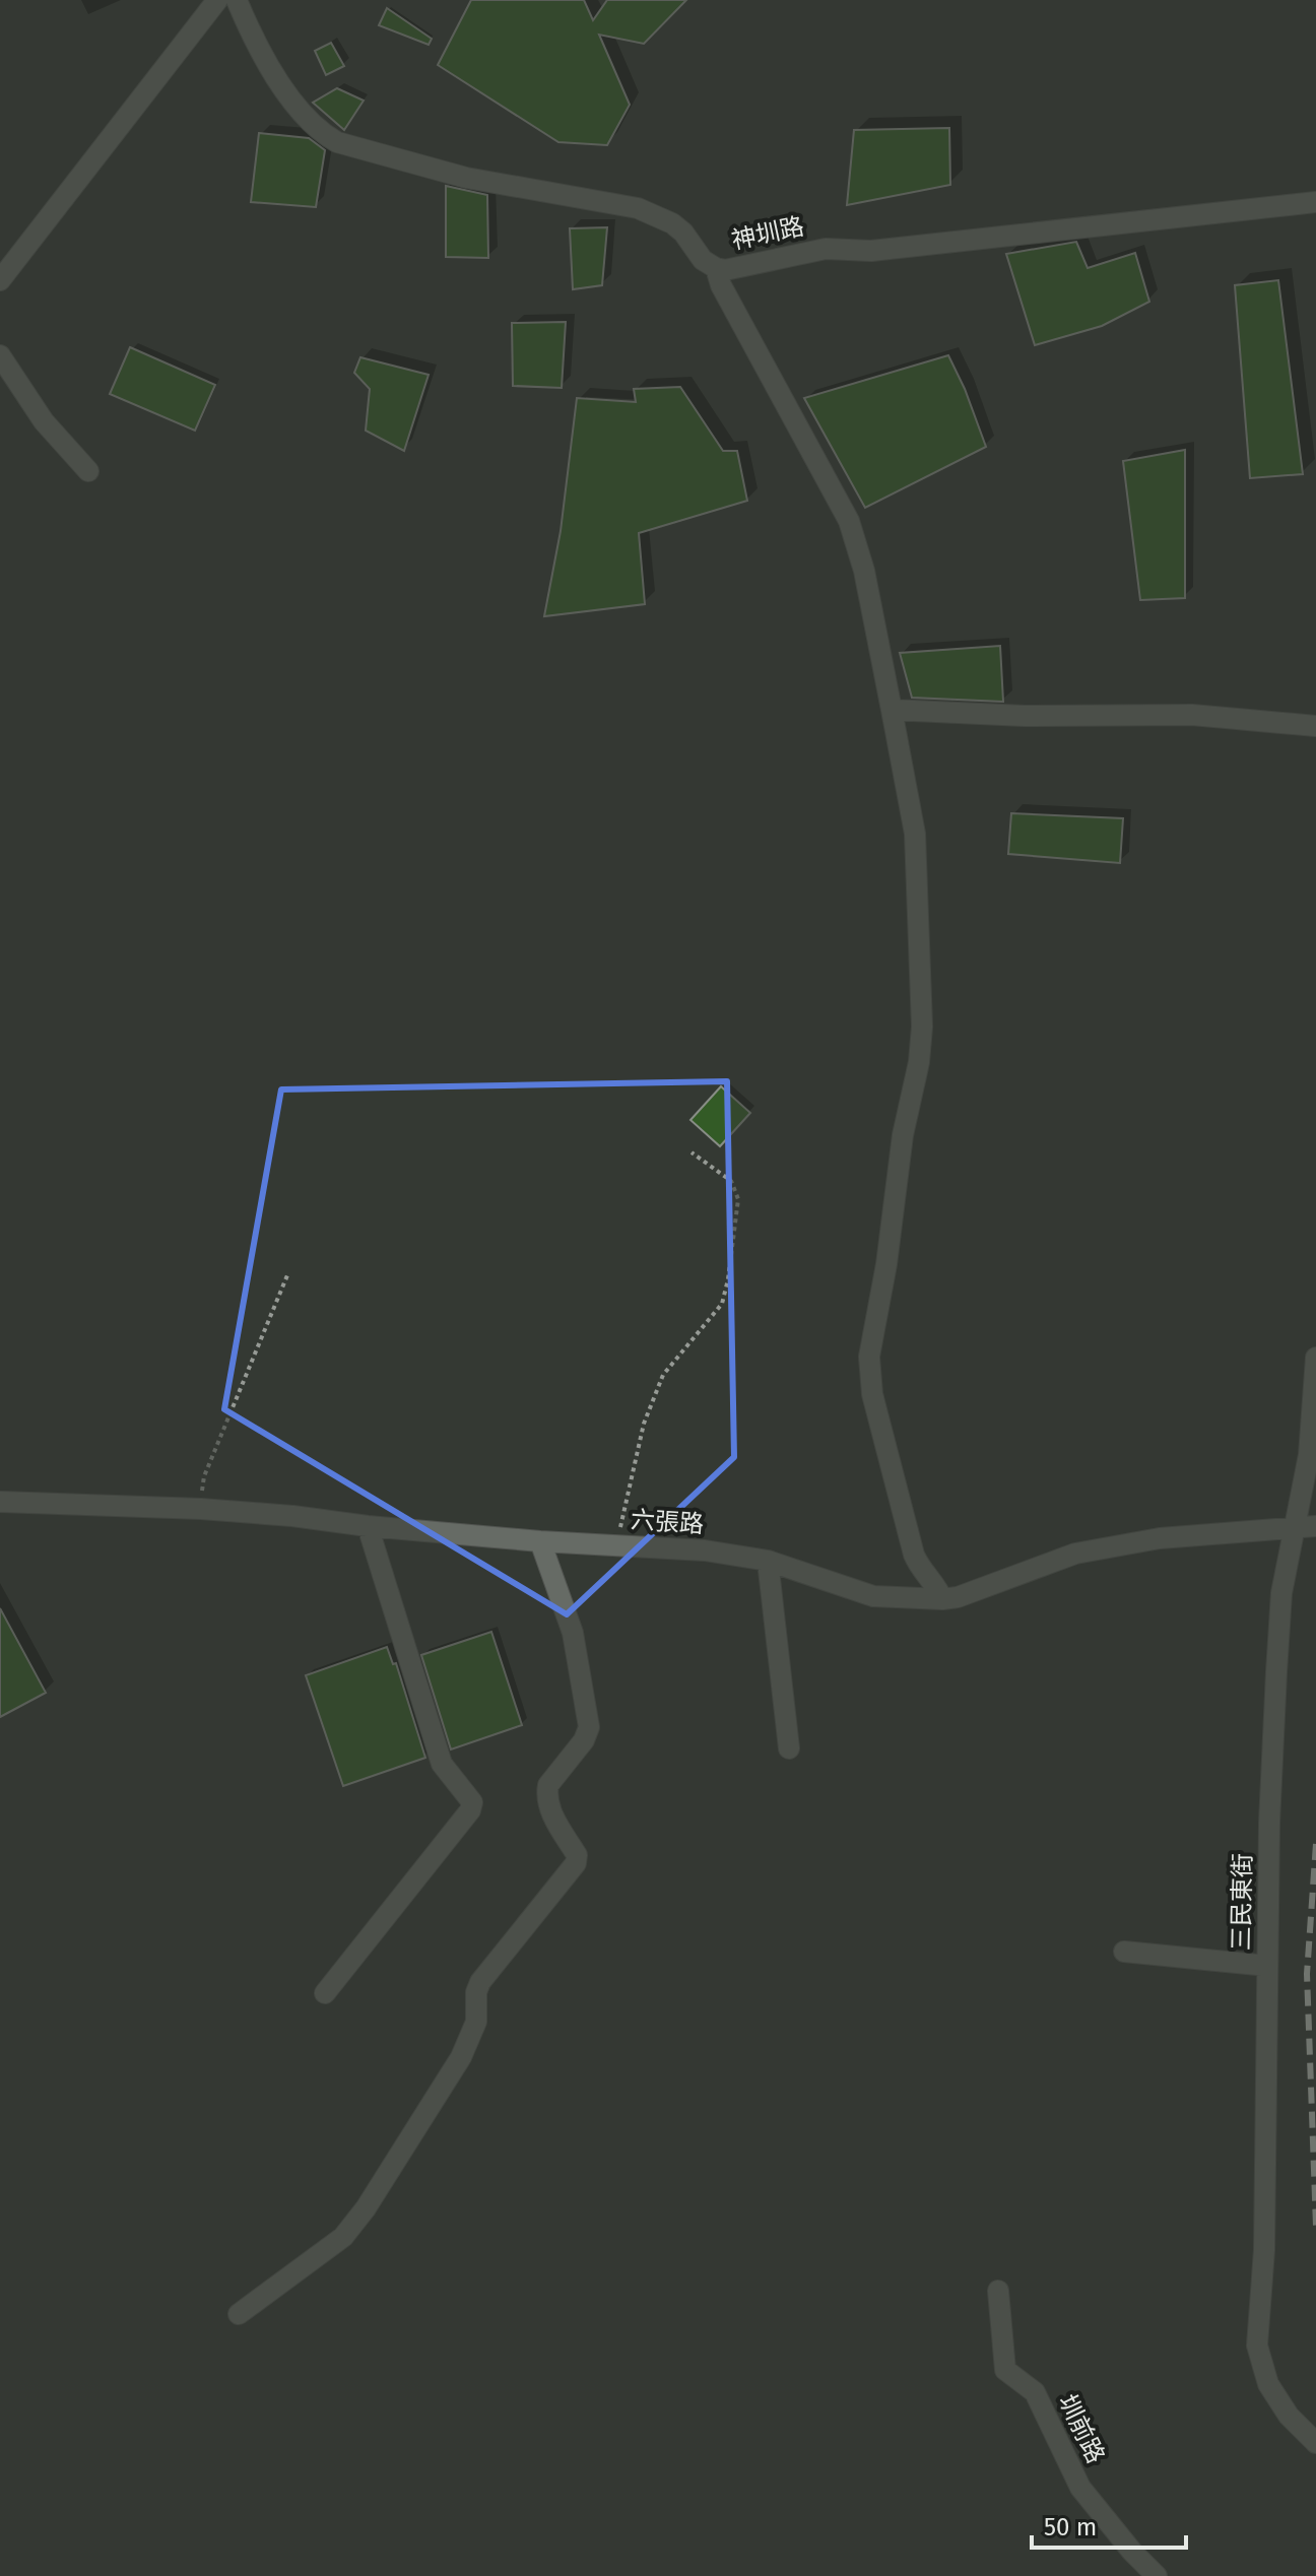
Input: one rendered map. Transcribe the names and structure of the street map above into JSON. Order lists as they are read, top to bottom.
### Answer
{
  "streets": {
    "street": [
      "神圳路",
      "六張路",
      "三民東街",
      "圳前路"
    ]
  },
  "crossings": [
    ["六張路", "三民東街"]
  ],
  "scale_bar": "50 m"
}
